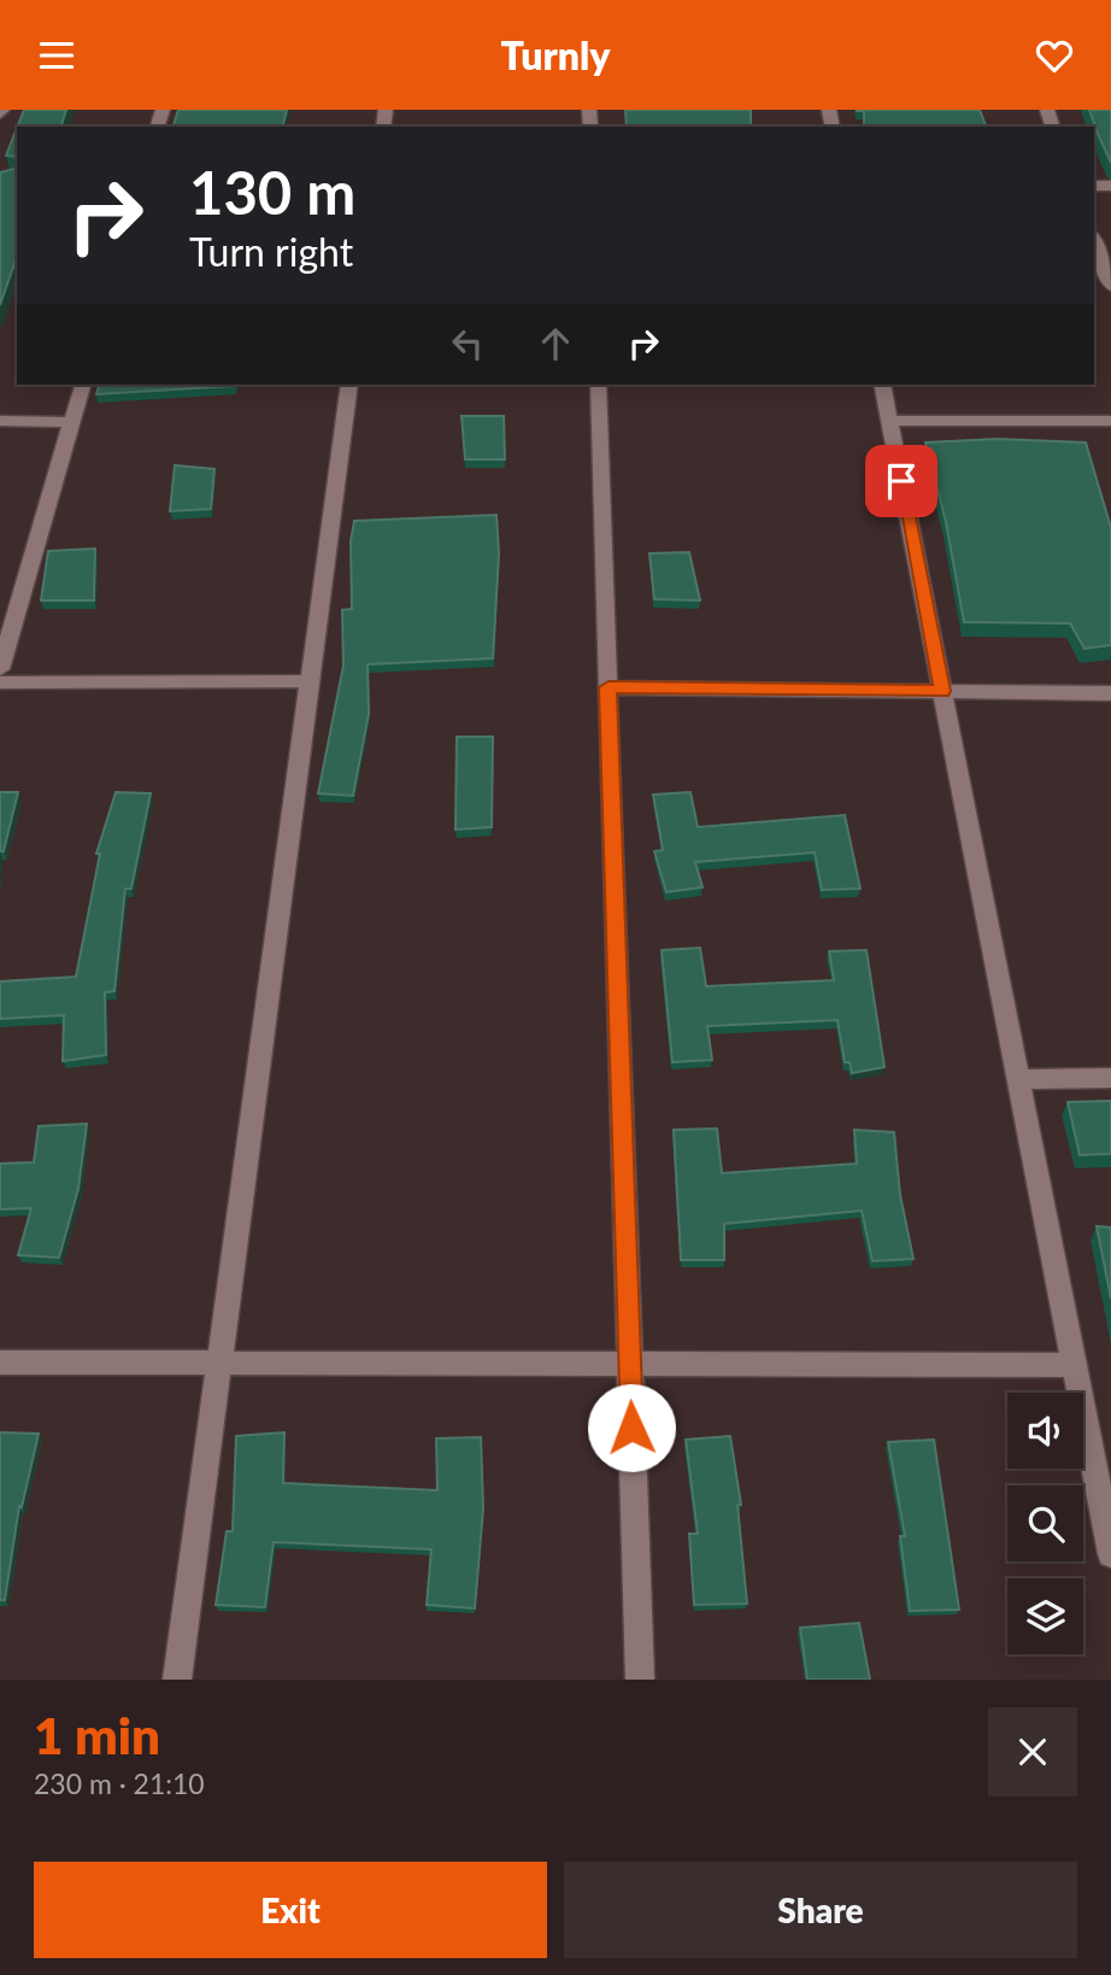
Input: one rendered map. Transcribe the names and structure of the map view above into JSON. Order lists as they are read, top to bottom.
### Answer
{
  "page": {
    "header": "Turnly",
    "turn": ["130 m", "Turn right"],
    "heading": ["1 min", "230 m · 21:10"],
    "buttons": ["Exit", "Share"]
  }
}
